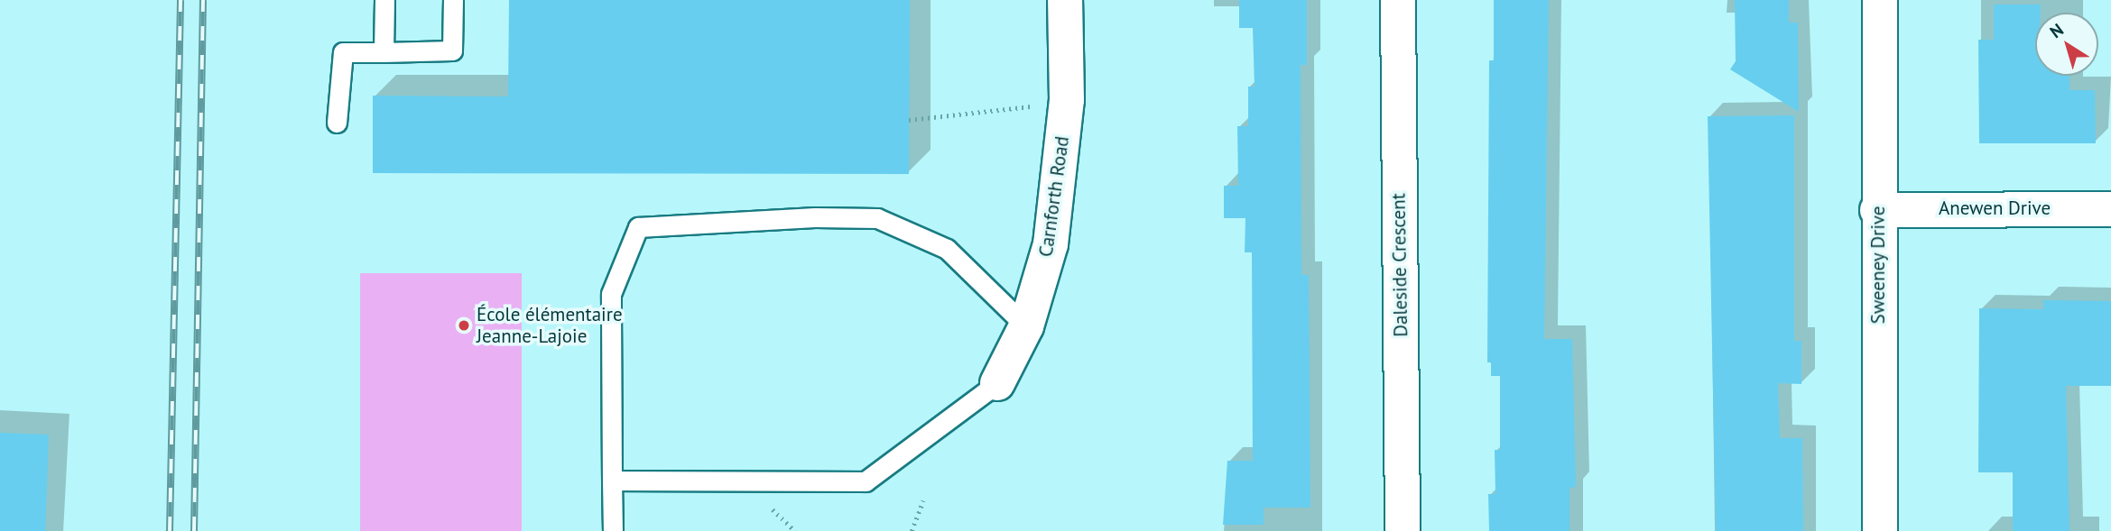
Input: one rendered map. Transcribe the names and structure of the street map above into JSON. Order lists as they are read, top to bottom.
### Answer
{
  "streets": {
    "street": [
      "Carnforth Road",
      "Anewen Drive",
      "Daleside Crescent",
      "Sweeney Drive"
    ]
  },
  "crossings": [
    ["Anewen Drive", "Sweeney Drive"]
  ],
  "places": ["École élémentaire Jeanne-Lajoie"],
  "north": "top left"
}
